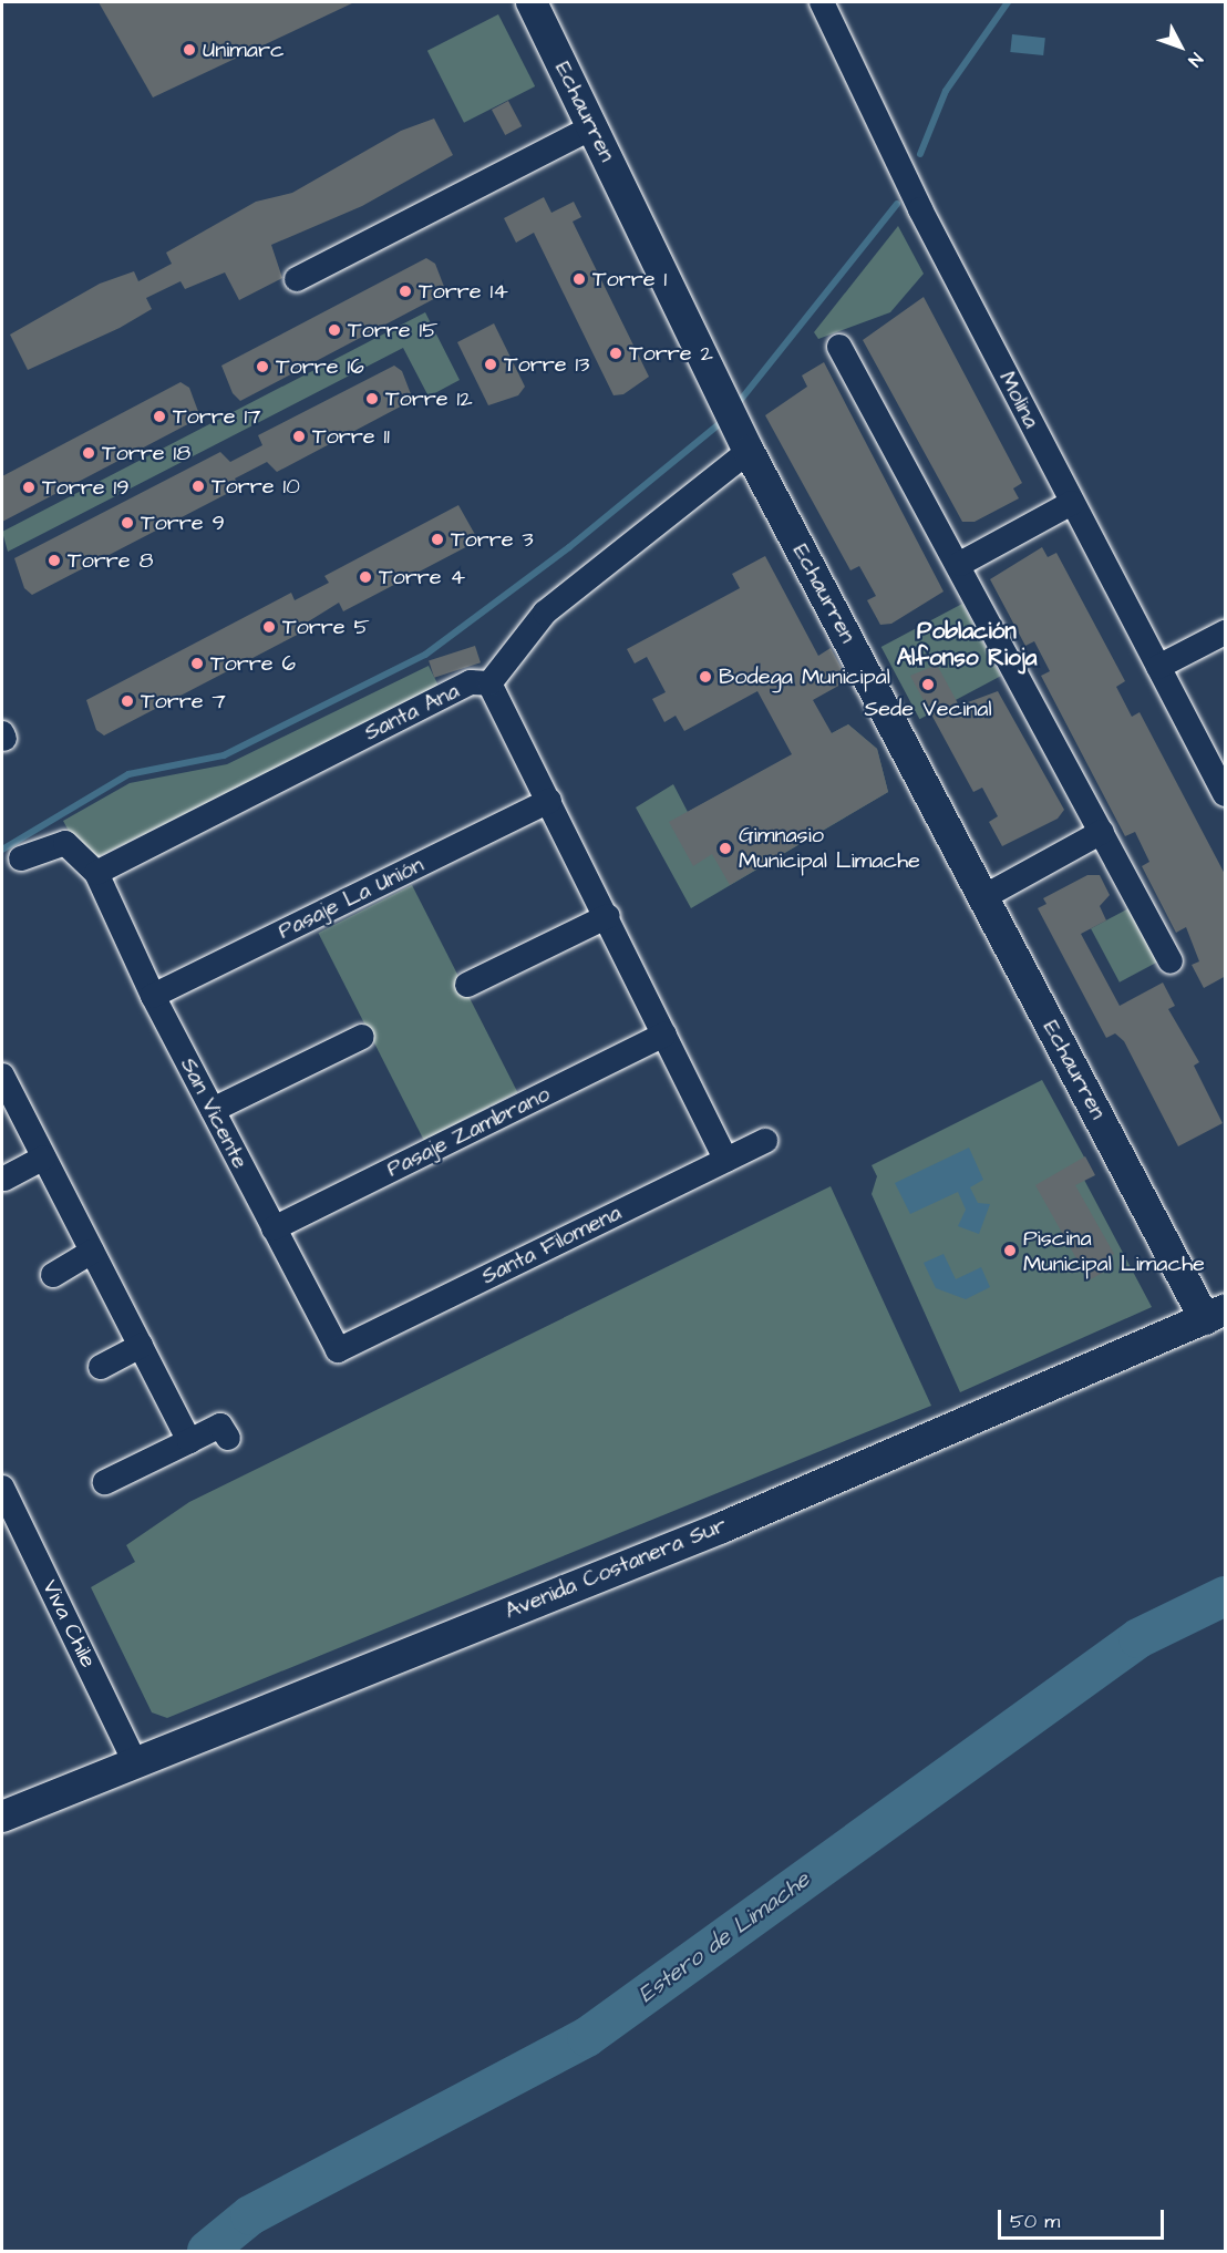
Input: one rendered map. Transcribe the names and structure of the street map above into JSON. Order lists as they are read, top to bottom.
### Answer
{
  "streets": {
    "street": [
      "Echaurren",
      "Molina",
      "Santa Ana",
      "Pasaje La Unión",
      "San Vicente",
      "Pasaje Zambrano",
      "Santa Filomena",
      "Avenida Costanera Sur",
      "Viva Chile"
    ]
  },
  "crossings": [
    ["Echaurren", "Santa Ana"],
    ["Echaurren", "Avenida Costanera Sur"],
    ["Santa Ana", "San Vicente"],
    ["Pasaje La Unión", "San Vicente"],
    ["San Vicente", "Pasaje Zambrano"],
    ["San Vicente", "Santa Filomena"],
    ["Avenida Costanera Sur", "Viva Chile"]
  ],
  "districts": ["Población Alfonso Rioja"],
  "water": ["Estero de Limache"],
  "places": [
    "Unimarc",
    "Torre 1",
    "Torre 14",
    "Torre 15",
    "Torre 2",
    "Torre 13",
    "Torre 16",
    "Torre 12",
    "Torre 17",
    "Torre 11",
    "Torre 18",
    "Torre 10",
    "Torre 19",
    "Torre 9",
    "Torre 3",
    "Torre 8",
    "Torre 4",
    "Torre 5",
    "Torre 6",
    "Bodega Municipal",
    "Sede Vecinal",
    "Torre 7",
    "Gimnasio Municipal Limache",
    "Piscina Municipal Limache"
  ],
  "scale_bar": "50 m",
  "north": "bottom right"
}
